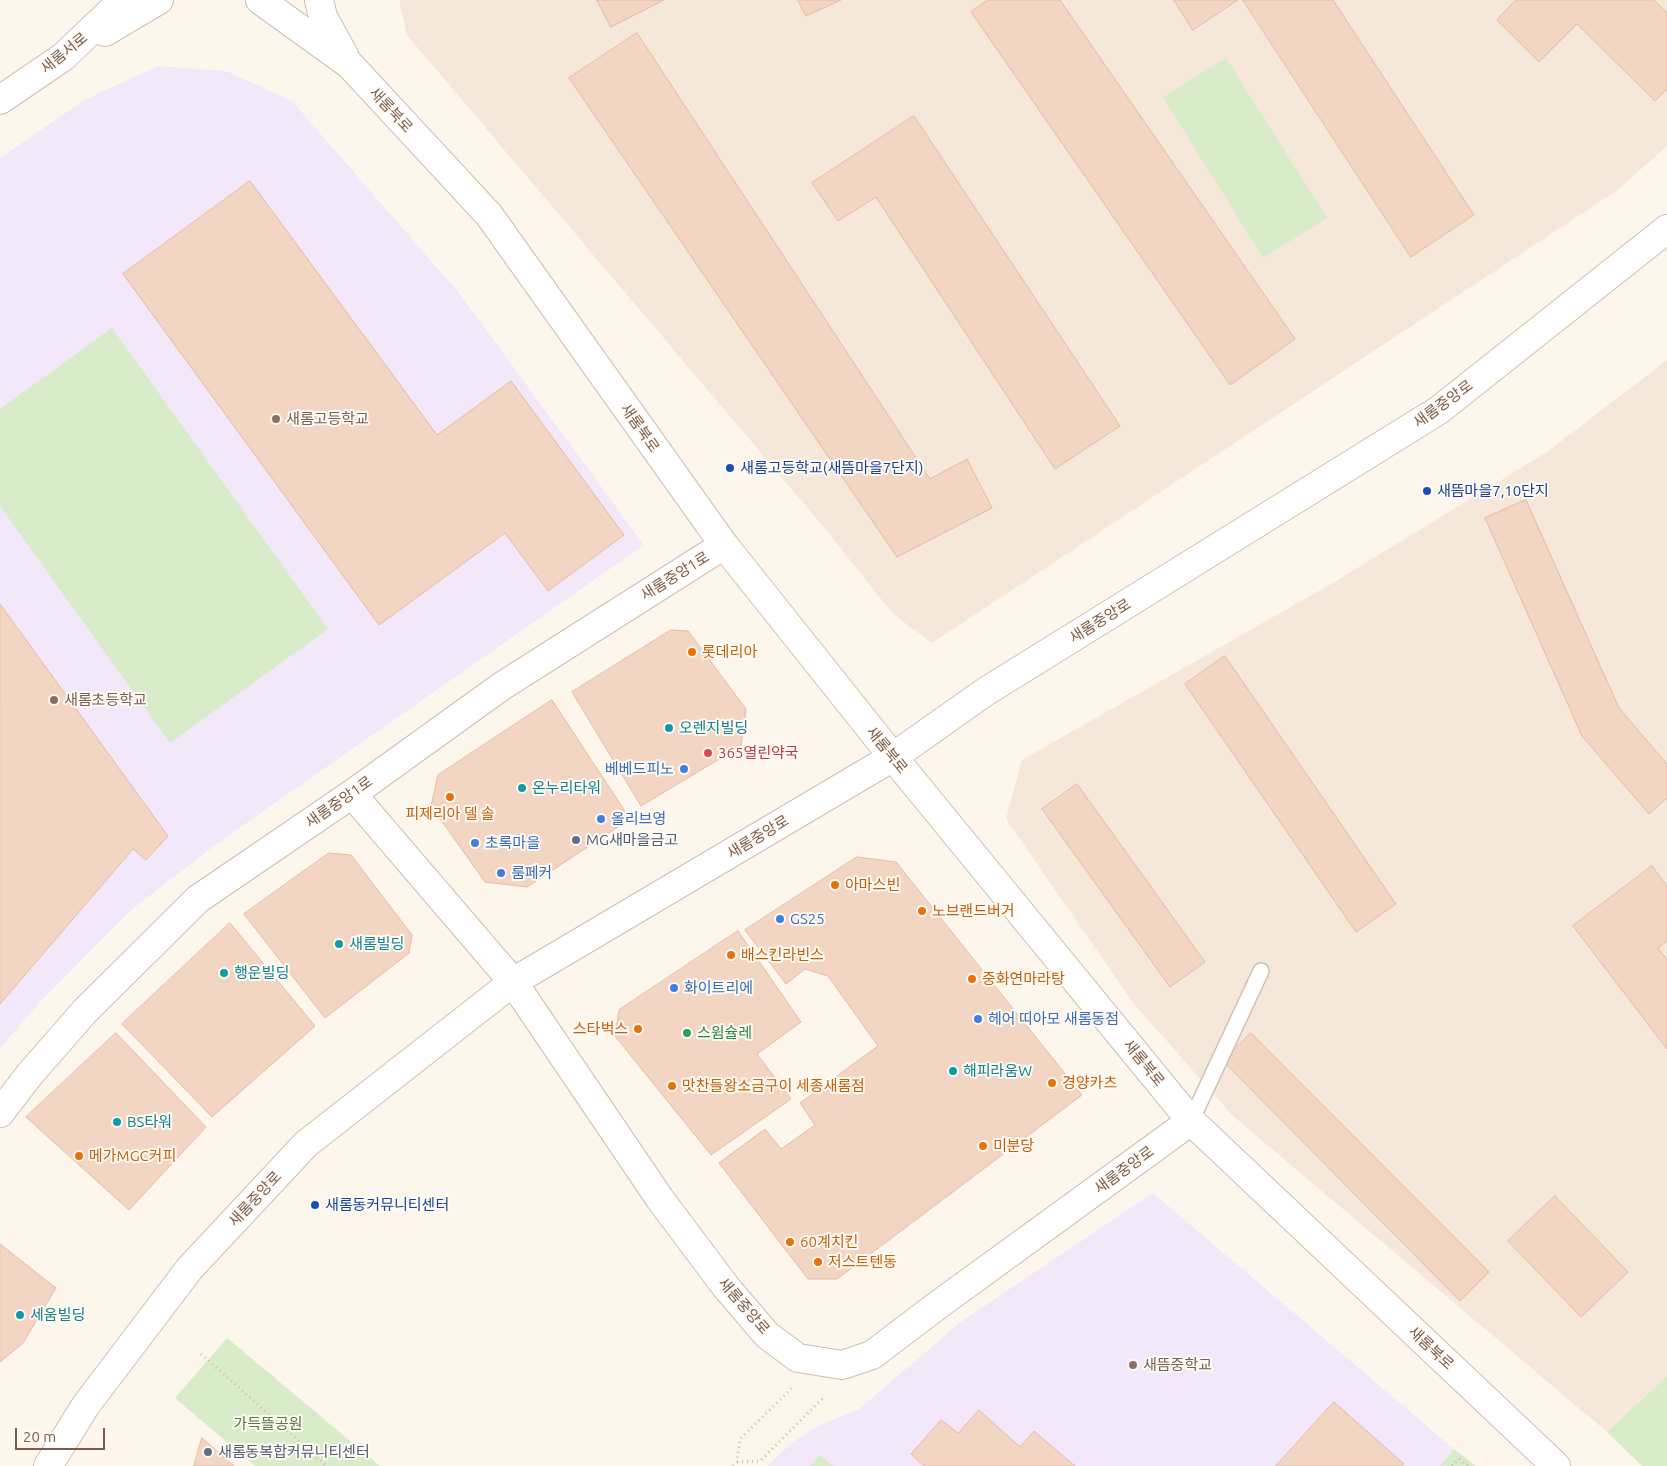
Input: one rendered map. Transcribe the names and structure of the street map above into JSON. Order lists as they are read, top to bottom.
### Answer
{
  "streets": {
    "street": [
      "새롬서로",
      "새롬북로",
      "새롬중앙로",
      "새롬중앙1로"
    ]
  },
  "crossings": [
    ["새롬북로", "새롬중앙로"],
    ["새롬북로", "새롬중앙1로"]
  ],
  "parks": ["가득뜰공원"],
  "places": [
    "새롬고등학교",
    "새롬고등학교(새뜸마을7단지)",
    "새뜸마을7,10단지",
    "롯데리아",
    "새롬초등학교",
    "오렌지빌딩",
    "365열린약국",
    "베베드피노",
    "온누리타워",
    "피제리아 델 솔",
    "올리브영",
    "MG새마을금고",
    "초록마을",
    "룸페커",
    "아마스빈",
    "노브랜드버거",
    "GS25",
    "새롬빌딩",
    "배스킨라빈스",
    "행운빌딩",
    "중화연마라탕",
    "화이트리에",
    "헤어 띠아모 새롬동점",
    "스타벅스",
    "스윔슐레",
    "해피라움W",
    "경양카츠",
    "맛찬들왕소금구이 세종새롬점",
    "BS타워",
    "미분당",
    "메가MGC커피",
    "새롬동커뮤니티센터",
    "60계치킨",
    "저스트텐동",
    "세움빌딩",
    "새뜸중학교",
    "새롬동복합커뮤니티센터"
  ],
  "scale_bar": "20 m"
}
